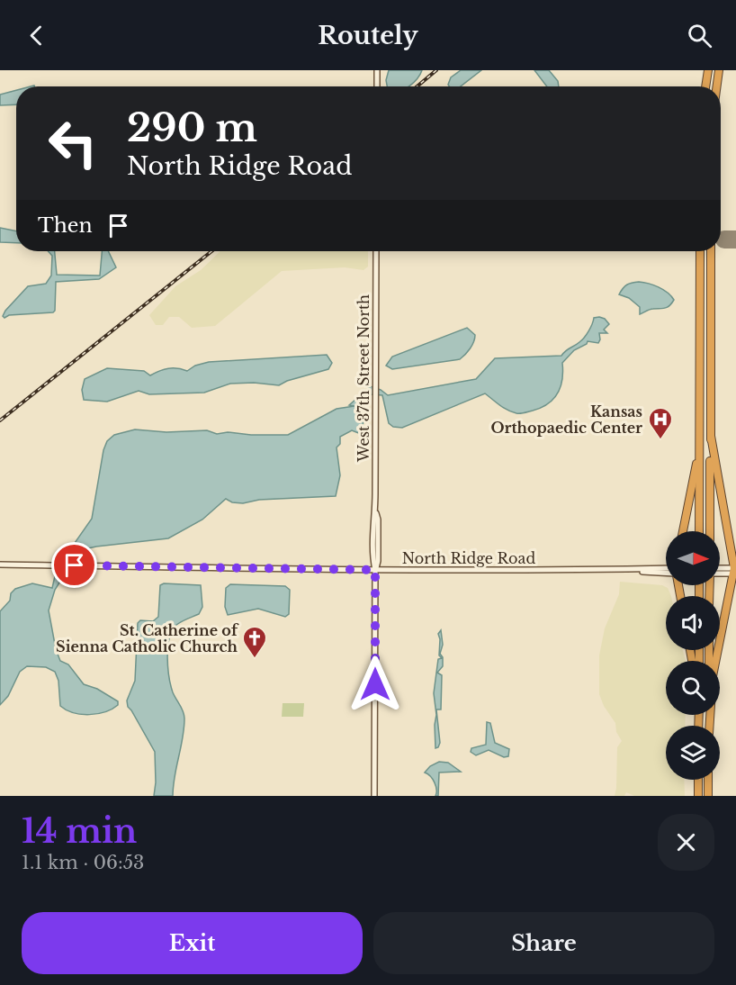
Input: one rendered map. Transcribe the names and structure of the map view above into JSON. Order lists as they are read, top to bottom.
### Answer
{
  "streets": {
    "main road": ["West 37th Street North", "North Ridge Road"]
  },
  "crossings": [
    ["West 37th Street North", "North Ridge Road"]
  ],
  "places": {
    "hospital": ["Kansas Orthopaedic Center"],
    "church": ["St. Catherine of Sienna Catholic Church"]
  },
  "north": "right",
  "page": {
    "header": "Routely",
    "turn": ["290 m", "North Ridge Road"],
    "then": "Then",
    "heading": ["14 min", "1.1 km · 06:53"],
    "buttons": ["Exit", "Share"]
  }
}
